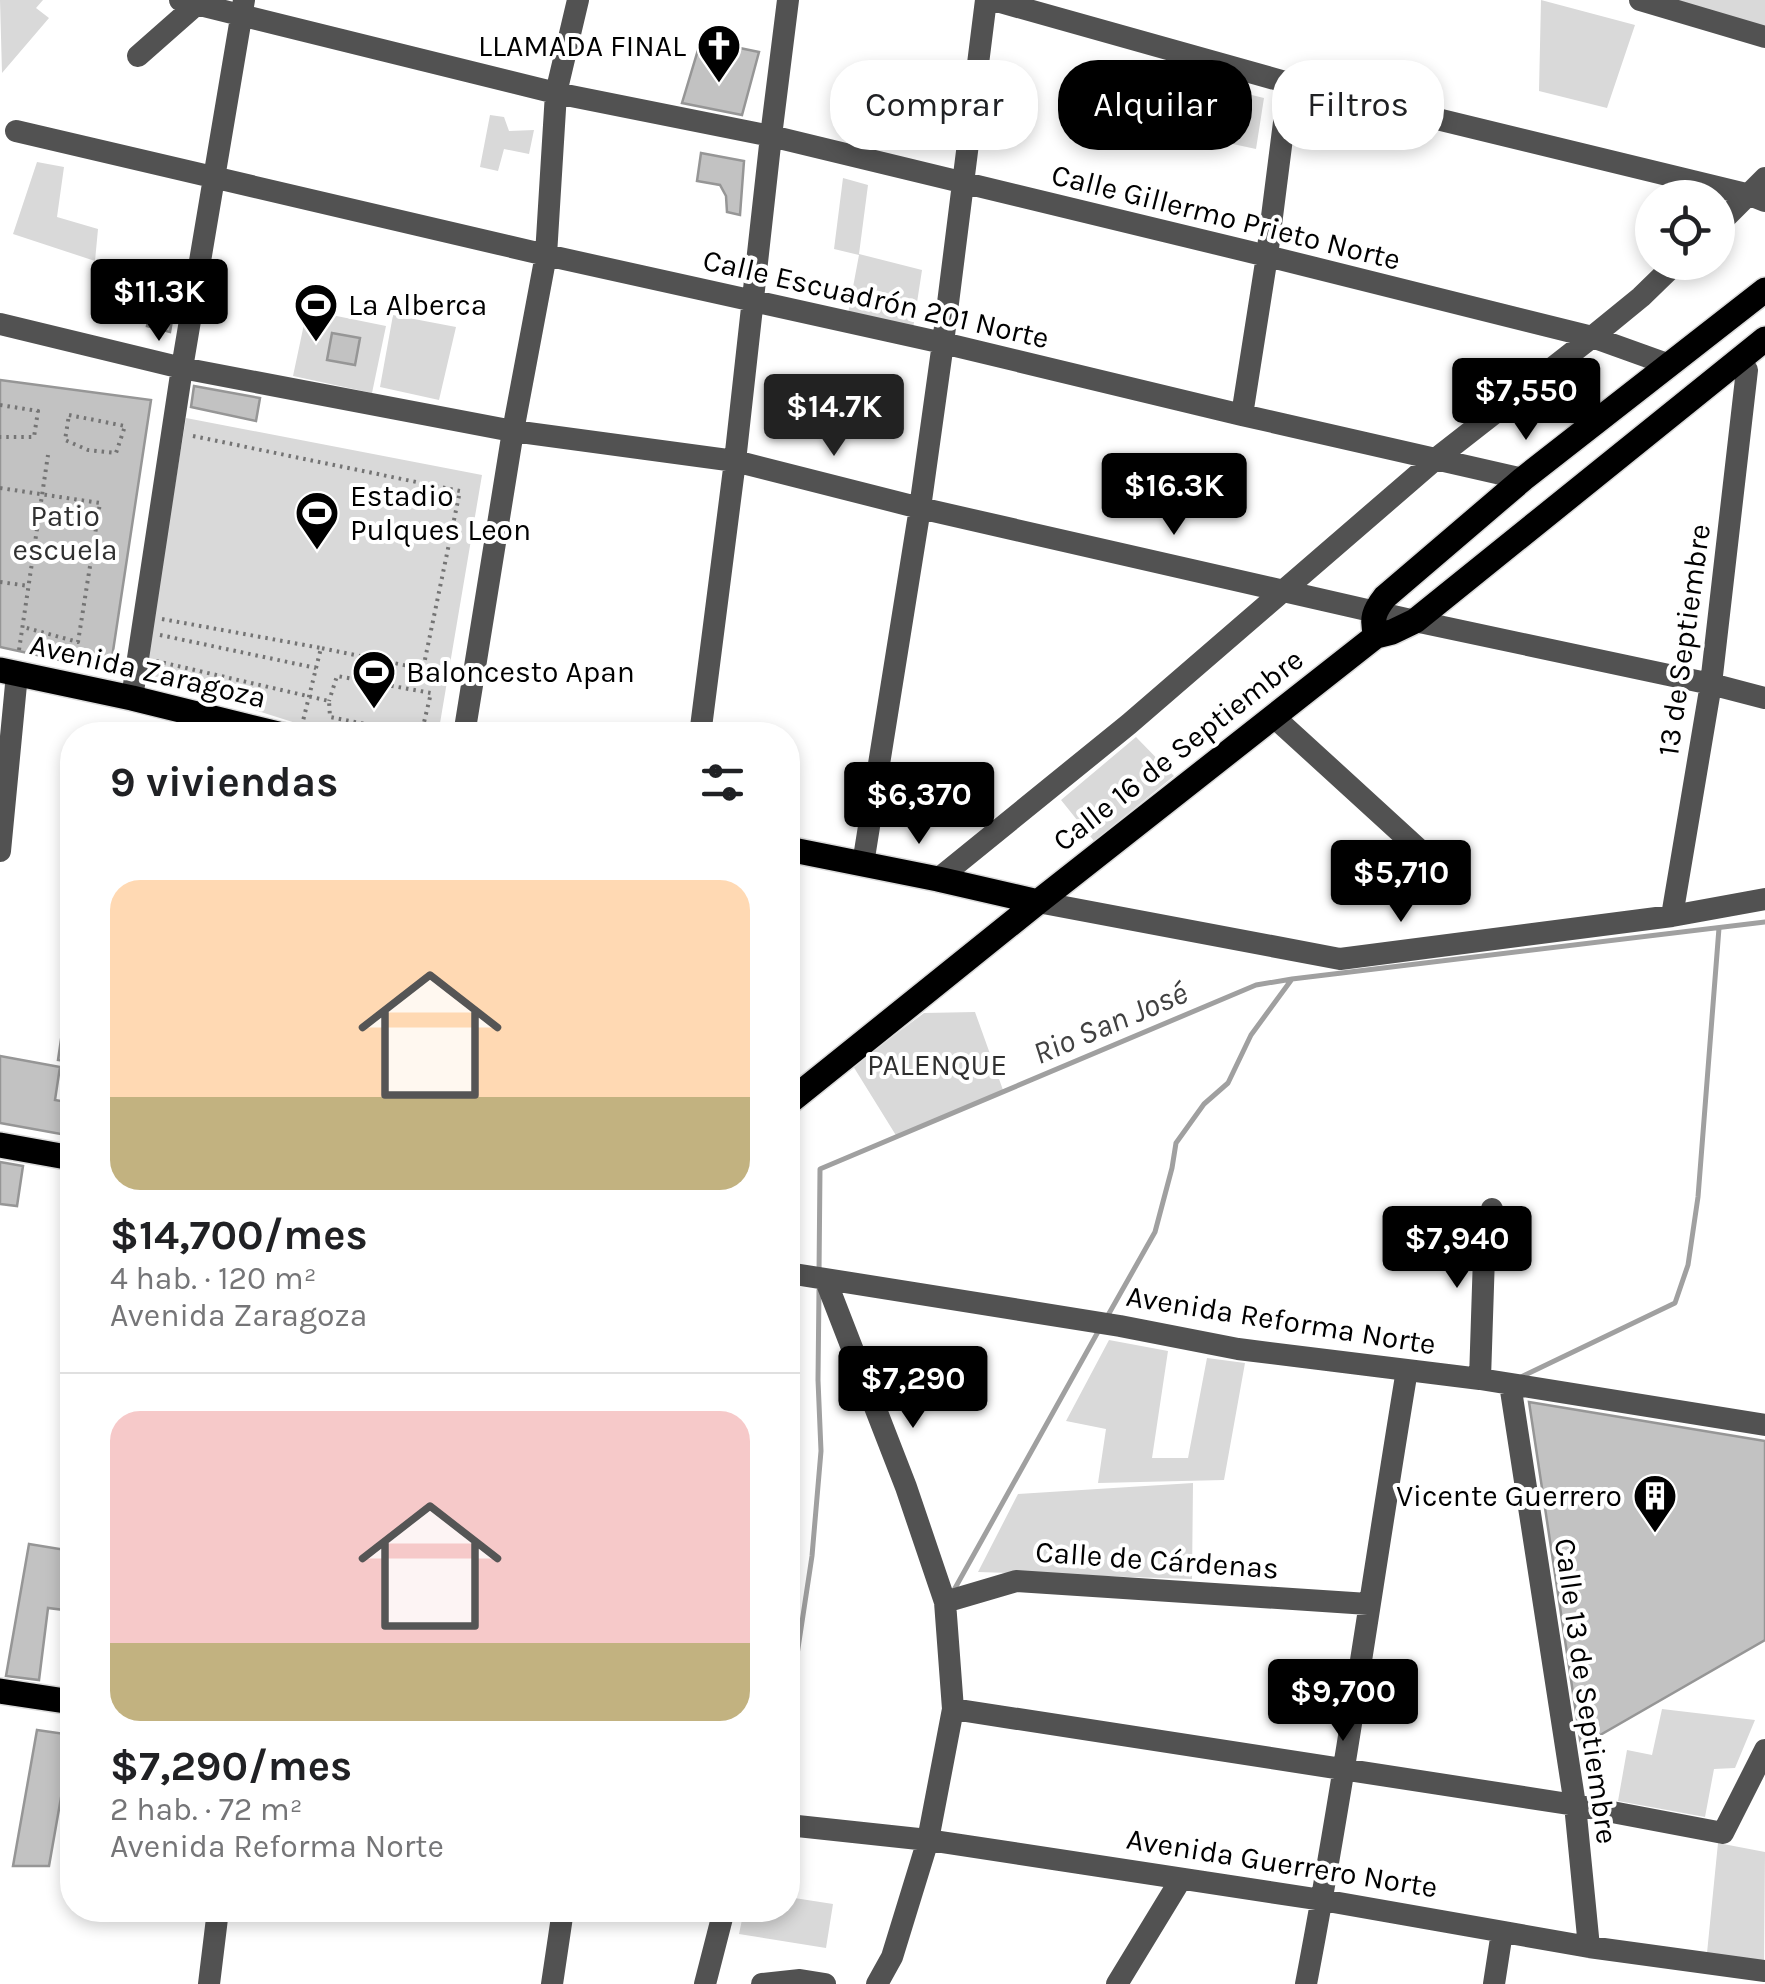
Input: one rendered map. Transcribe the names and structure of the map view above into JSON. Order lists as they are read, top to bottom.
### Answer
{
  "streets": {
    "main road": ["Avenida Zaragoza", "Calle 16 de Septiembre"],
    "street": [
      "Calle Gillermo Prieto Norte",
      "Calle Escuadrón 201 Norte",
      "13 de Septiembre",
      "Avenida Reforma Norte",
      "Calle de Cárdenas",
      "Calle 13 de Septiembre",
      "Avenida Guerrero Norte"
    ]
  },
  "crossings": [
    ["Calle Gillermo Prieto Norte", "Calle 16 de Septiembre"],
    ["Calle Escuadrón 201 Norte", "Calle 16 de Septiembre"],
    ["13 de Septiembre", "Calle 16 de Septiembre"],
    ["Avenida Reforma Norte", "Calle 13 de Septiembre"],
    ["Calle 13 de Septiembre", "Avenida Guerrero Norte"]
  ],
  "water": ["Rio San José"],
  "parks": ["Patio escuela", "PALENQUE"],
  "places": {
    "church": ["LLAMADA FINAL"],
    "sports": ["La Alberca", "Estadio Pulques Leon", "Baloncesto Apan"],
    "building": ["Vicente Guerrero"]
  },
  "page": {
    "chip": ["Comprar", "Alquilar", "Filtros"],
    "price": [
      "$11.3K",
      "$7,550",
      "$14.7K",
      "$16.3K",
      "$6,370",
      "$5,710",
      "$7,940",
      "$7,290",
      "$9,700"
    ],
    "heading": "9 viviendas",
    "list": [
      {
        "name": "$14,700/mes",
        "note": "4 hab. · 120 m² · Avenida Zaragoza"
      },
      {
        "name": "$7,290/mes",
        "note": "2 hab. · 72 m² · Avenida Reforma Norte"
      }
    ]
  }
}
